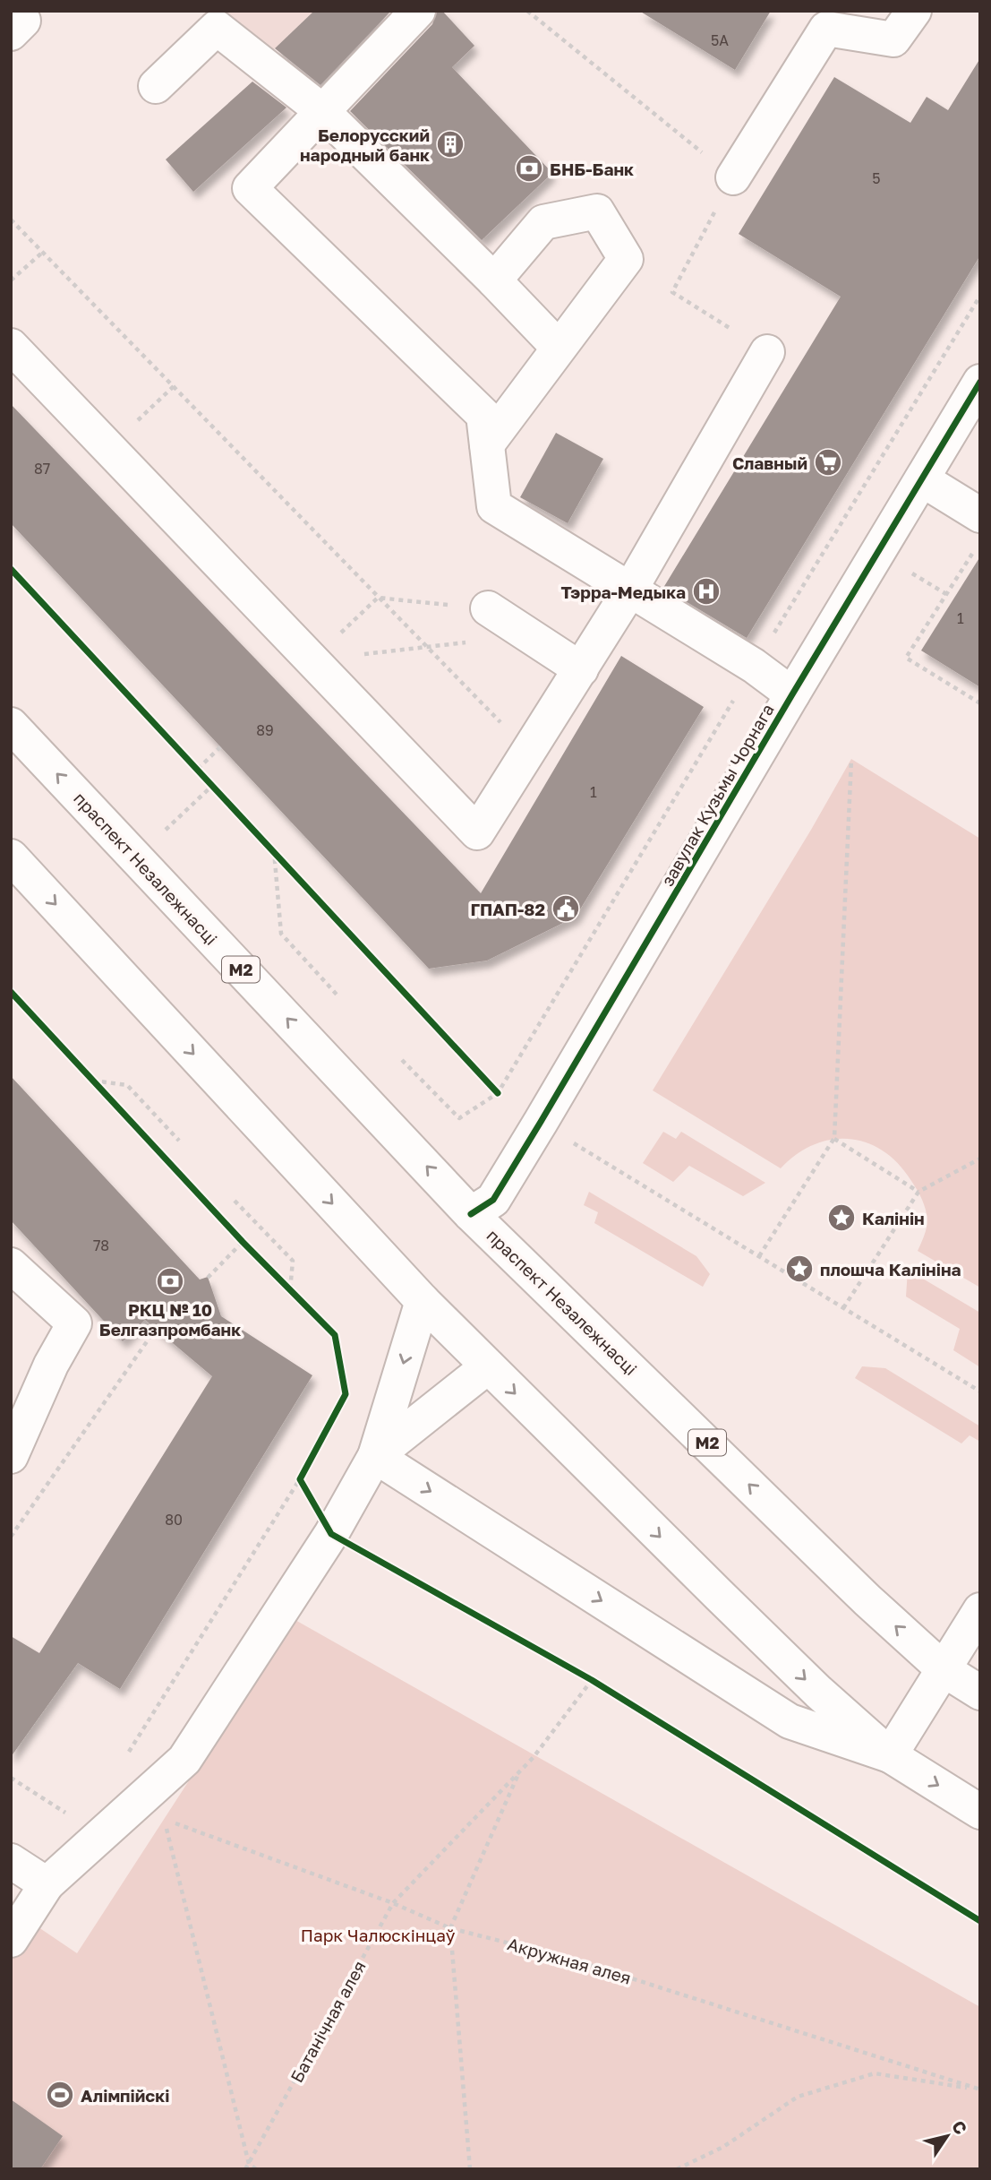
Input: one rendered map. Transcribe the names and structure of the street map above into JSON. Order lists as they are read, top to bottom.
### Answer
{
  "streets": {
    "main road": ["завулак Кузьмы Чорнага", "праспект Незалежнасці", "М2"],
    "path": ["Акружная алея", "Батанічная алея"]
  },
  "crossings": [
    ["завулак Кузьмы Чорнага", "праспект Незалежнасці"],
    ["Акружная алея", "Батанічная алея"]
  ],
  "parks": ["Парк Чалюскінцаў"],
  "places": {
    "building": ["Белорусский народный банк"],
    "bank": ["БНБ-Банк", "РКЦ № 10 Белгазпромбанк"],
    "supermarket": ["Славный"],
    "hospital": ["Тэрра-Медыка"],
    "public building": ["ГПАП-82"],
    "place": ["Калінін", "плошча Калініна"],
    "sports": ["Алімпійскі"]
  },
  "house_numbers": [
    "5А",
    "5",
    "87",
    "1",
    "89",
    "1",
    "78",
    "80"
  ],
  "north": "top right"
}
